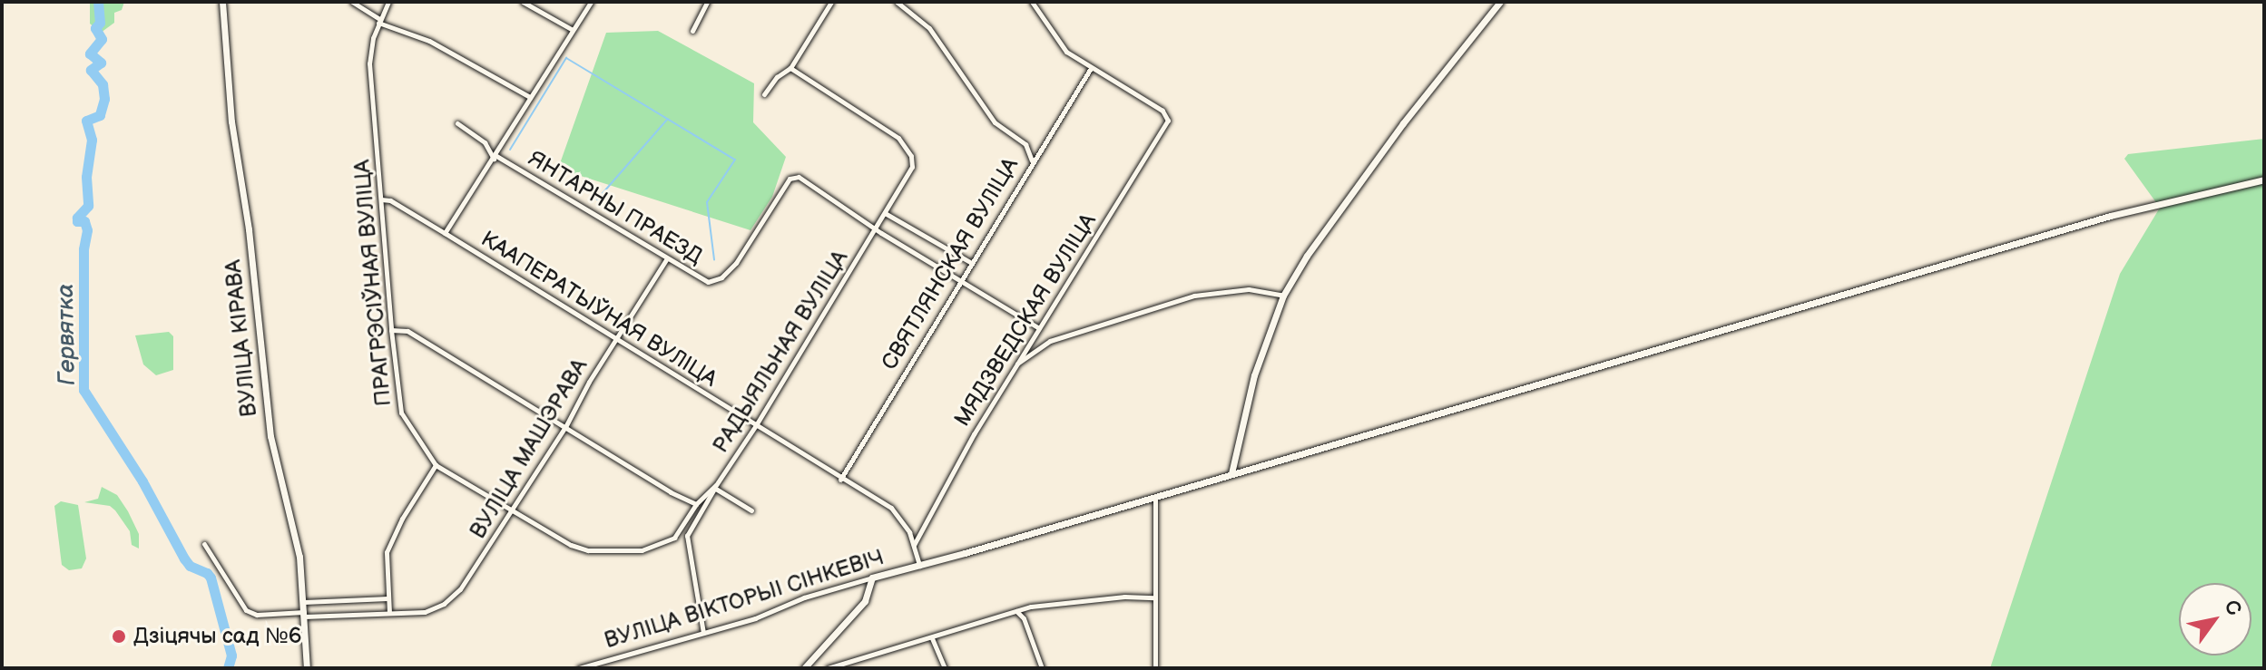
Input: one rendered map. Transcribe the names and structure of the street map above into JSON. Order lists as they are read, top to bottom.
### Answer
{
  "streets": {
    "street": [
      "ЯНТАРНЫ ПРАЕЗД",
      "СВЯТЛЯНСКАЯ ВУЛІЦА",
      "ПРАГРЭСІЎНАЯ ВУЛІЦА",
      "КААПЕРАТЫЎНАЯ ВУЛІЦА",
      "МЯДЗВЕДСКАЯ ВУЛІЦА",
      "ВУЛІЦА КІРАВА",
      "РАДЫЯЛЬНАЯ ВУЛІЦА",
      "ВУЛІЦА МАШЭРАВА",
      "ВУЛІЦА ВІКТОРЫІ СІНКЕВІЧ"
    ]
  },
  "crossings": [
    ["ЯНТАРНЫ ПРАЕЗД", "РАДЫЯЛЬНАЯ ВУЛІЦА"],
    ["ЯНТАРНЫ ПРАЕЗД", "ВУЛІЦА МАШЭРАВА"],
    ["СВЯТЛЯНСКАЯ ВУЛІЦА", "КААПЕРАТЫЎНАЯ ВУЛІЦА"],
    ["СВЯТЛЯНСКАЯ ВУЛІЦА", "МЯДЗВЕДСКАЯ ВУЛІЦА"],
    ["ПРАГРЭСІЎНАЯ ВУЛІЦА", "КААПЕРАТЫЎНАЯ ВУЛІЦА"],
    ["ПРАГРЭСІЎНАЯ ВУЛІЦА", "ВУЛІЦА МАШЭРАВА"],
    ["КААПЕРАТЫЎНАЯ ВУЛІЦА", "МЯДЗВЕДСКАЯ ВУЛІЦА"],
    ["КААПЕРАТЫЎНАЯ ВУЛІЦА", "РАДЫЯЛЬНАЯ ВУЛІЦА"],
    ["КААПЕРАТЫЎНАЯ ВУЛІЦА", "ВУЛІЦА МАШЭРАВА"],
    ["КААПЕРАТЫЎНАЯ ВУЛІЦА", "ВУЛІЦА ВІКТОРЫІ СІНКЕВІЧ"],
    ["ВУЛІЦА КІРАВА", "ВУЛІЦА МАШЭРАВА"]
  ],
  "water": ["Гервятка"],
  "places": ["Дзіцячы сад №6"],
  "north": "top right"
}
